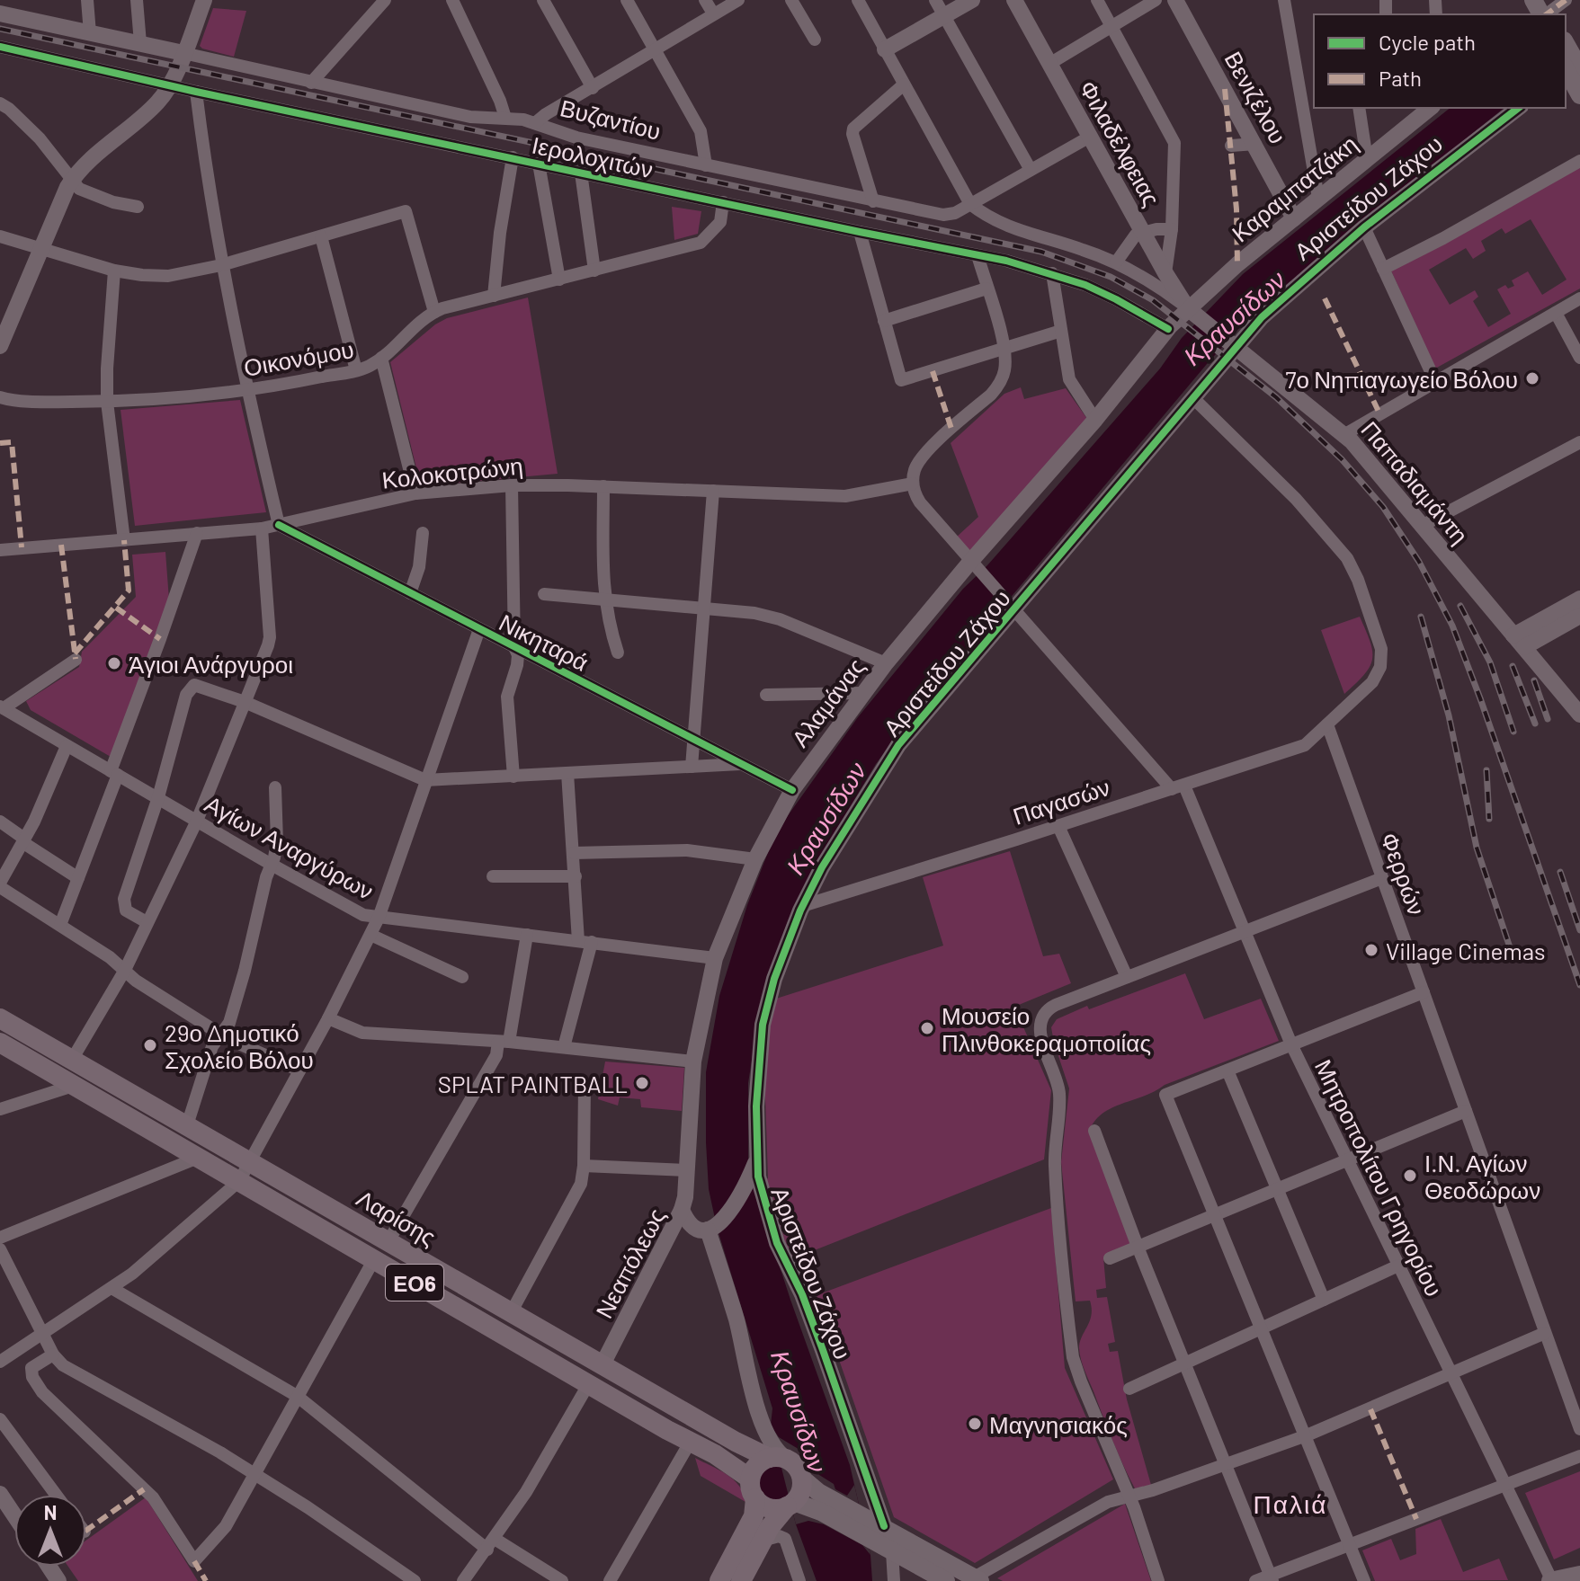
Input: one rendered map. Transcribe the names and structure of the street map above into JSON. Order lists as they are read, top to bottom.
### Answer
{
  "streets": {
    "main road": ["Λαρίσης", "ΕΟ6"],
    "street": [
      "Βενιζέλου",
      "Βυζαντίου",
      "Φιλαδέλφειας",
      "Ιερολοχιτών",
      "Καραμπατζάκη",
      "Αριστείδου Ζάχου",
      "Οικονόμου",
      "Κολοκοτρώνη",
      "Παπαδιαμάντη",
      "Νικηταρά",
      "Αλαμάνας",
      "Παγασών",
      "Αγίων Αναργύρων",
      "Φερρών",
      "Μητροπολίτου Γρηγορίου",
      "Νεαπόλεως"
    ]
  },
  "crossings": [
    ["Βενιζέλου", "Καραμπατζάκη"],
    ["Βυζαντίου", "Φιλαδέλφειας"],
    ["Φιλαδέλφειας", "Καραμπατζάκη"],
    ["Φιλαδέλφειας", "Παπαδιαμάντη"],
    ["Φιλαδέλφειας", "Αλαμάνας"],
    ["Ιερολοχιτών", "Οικονόμου"],
    ["Ιερολοχιτών", "Αλαμάνας"],
    ["Καραμπατζάκη", "Παπαδιαμάντη"],
    ["Καραμπατζάκη", "Αλαμάνας"],
    ["Αριστείδου Ζάχου", "Παπαδιαμάντη"],
    ["Αριστείδου Ζάχου", "Παγασών"],
    ["Αριστείδου Ζάχου", "Μητροπολίτου Γρηγορίου"],
    ["Κολοκοτρώνη", "Νικηταρά"],
    ["Κολοκοτρώνη", "Μητροπολίτου Γρηγορίου"],
    ["Παπαδιαμάντη", "Αλαμάνας"],
    ["Νικηταρά", "Αλαμάνας"],
    ["Αλαμάνας", "Αγίων Αναργύρων"],
    ["Αλαμάνας", "Μητροπολίτου Γρηγορίου"],
    ["Αλαμάνας", "Νεαπόλεως"],
    ["Παγασών", "Φερρών"],
    ["Παγασών", "Μητροπολίτου Γρηγορίου"],
    ["Λαρίσης", "Νεαπόλεως"],
    ["Λαρίσης", "ΕΟ6"]
  ],
  "districts": ["Παλιά"],
  "water": ["Κραυσίδων"],
  "places": [
    "7ο Νηπιαγωγείο Βόλου",
    "Άγιοι Ανάργυροι",
    "Village Cinemas",
    "Μουσείο Πλινθοκεραμοποιίας",
    "29ο Δημοτικό Σχολείο Βόλου",
    "SPLAT PAINTBALL",
    "Ι.Ν. Αγίων Θεοδώρων",
    "Μαγνησιακός"
  ],
  "legend": ["Cycle path", "Path"],
  "north": "top"
}
